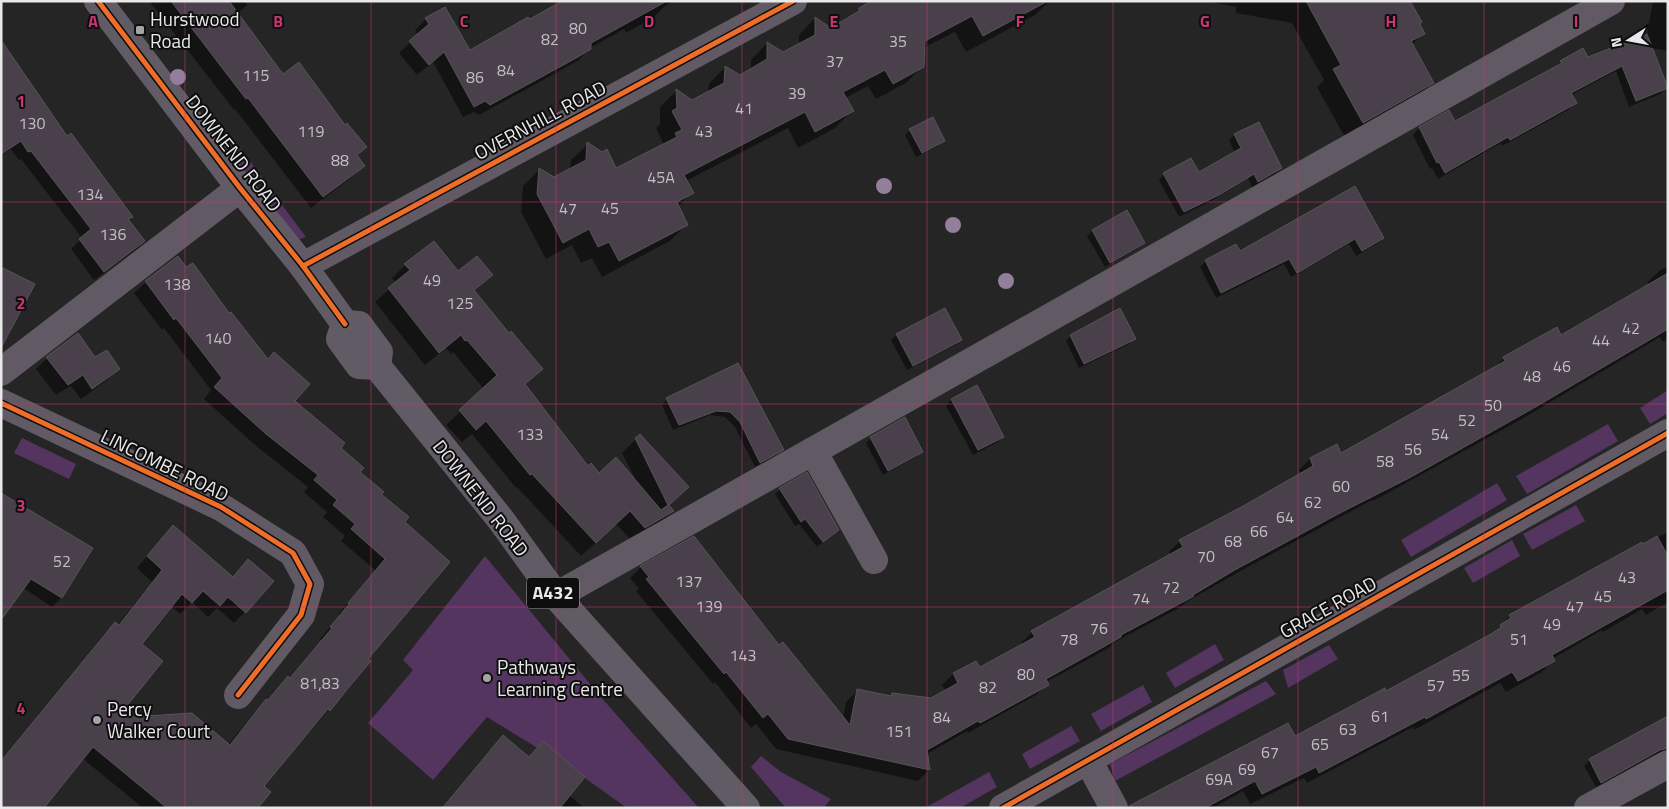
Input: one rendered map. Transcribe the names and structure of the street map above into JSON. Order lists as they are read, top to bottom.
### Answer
{
  "streets": {
    "main road": ["DOWNEND ROAD", "A432"],
    "street": ["OVERNHILL ROAD", "LINCOMBE ROAD", "GRACE ROAD"]
  },
  "crossings": [
    ["OVERNHILL ROAD", "DOWNEND ROAD"]
  ],
  "places": {
    "transit": ["Hurstwood Road"],
    "other": ["Pathways Learning Centre", "Percy Walker Court"]
  },
  "house_numbers": [
    "80",
    "82",
    "35",
    "37",
    "84",
    "115",
    "86",
    "39",
    "41",
    "130",
    "119",
    "43",
    "88",
    "45A",
    "134",
    "47",
    "45",
    "136",
    "49",
    "138",
    "125",
    "42",
    "140",
    "44",
    "46",
    "48",
    "50",
    "52",
    "133",
    "54",
    "56",
    "58",
    "60",
    "62",
    "64",
    "66",
    "68",
    "70",
    "52",
    "43",
    "137",
    "72",
    "45",
    "74",
    "139",
    "47",
    "49",
    "76",
    "78",
    "51",
    "143",
    "80",
    "55",
    "81,83",
    "57",
    "82",
    "61",
    "84",
    "63",
    "151",
    "65",
    "67",
    "69",
    "69A"
  ],
  "north": "left",
  "grid": {
    "columns": [
      "A",
      "B",
      "C",
      "D",
      "E",
      "F",
      "G",
      "H",
      "I"
    ],
    "rows": [
      "1",
      "2",
      "3",
      "4"
    ]
  }
}
